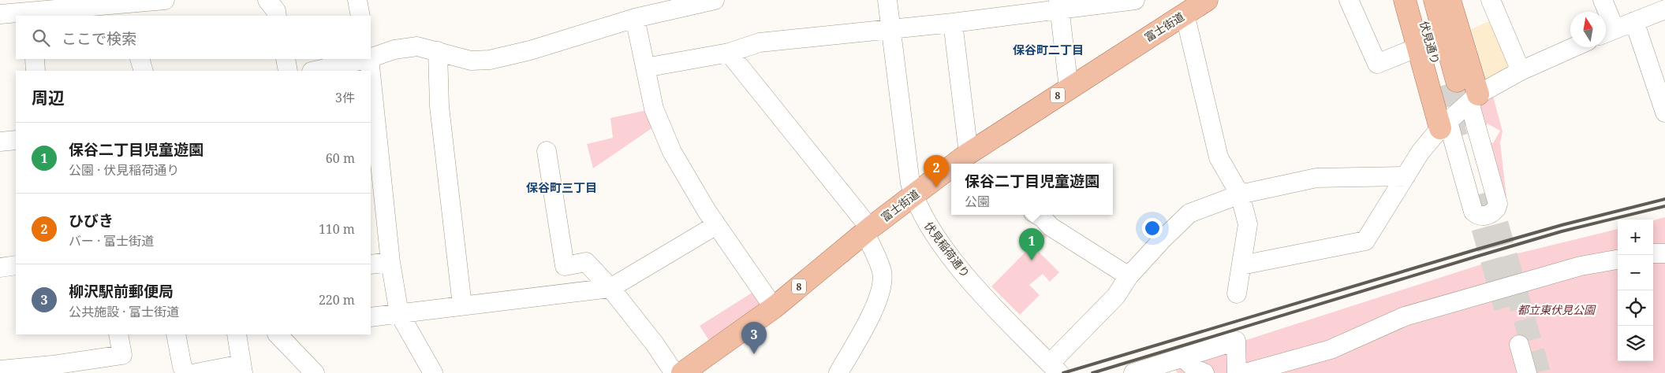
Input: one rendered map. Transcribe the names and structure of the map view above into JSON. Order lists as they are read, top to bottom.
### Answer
{
  "streets": {
    "main road": ["富士街道", "伏見通り", "8"],
    "street": ["伏見稲荷通り"]
  },
  "crossings": [
    ["富士街道", "伏見稲荷通り"]
  ],
  "districts": ["保谷町二丁目", "保谷町三丁目"],
  "parks": ["都立東伏見公園"],
  "north": "top",
  "page": {
    "search": "ここで検索",
    "heading": ["周辺", "3件"],
    "list": [
      {
        "mark": "1",
        "name": "保谷二丁目児童遊園",
        "note": "公園 · 伏見稲荷通り",
        "value": "60 m"
      },
      {
        "mark": "2",
        "name": "ひびき",
        "note": "バー · 富士街道",
        "value": "110 m"
      },
      {
        "mark": "3",
        "name": "柳沢駅前郵便局",
        "note": "公共施設 · 富士街道",
        "value": "220 m"
      }
    ],
    "pins": ["2", "1", "3"],
    "popup": ["保谷二丁目児童遊園", "公園"],
    "map_buttons": ["+", "−"]
  }
}
